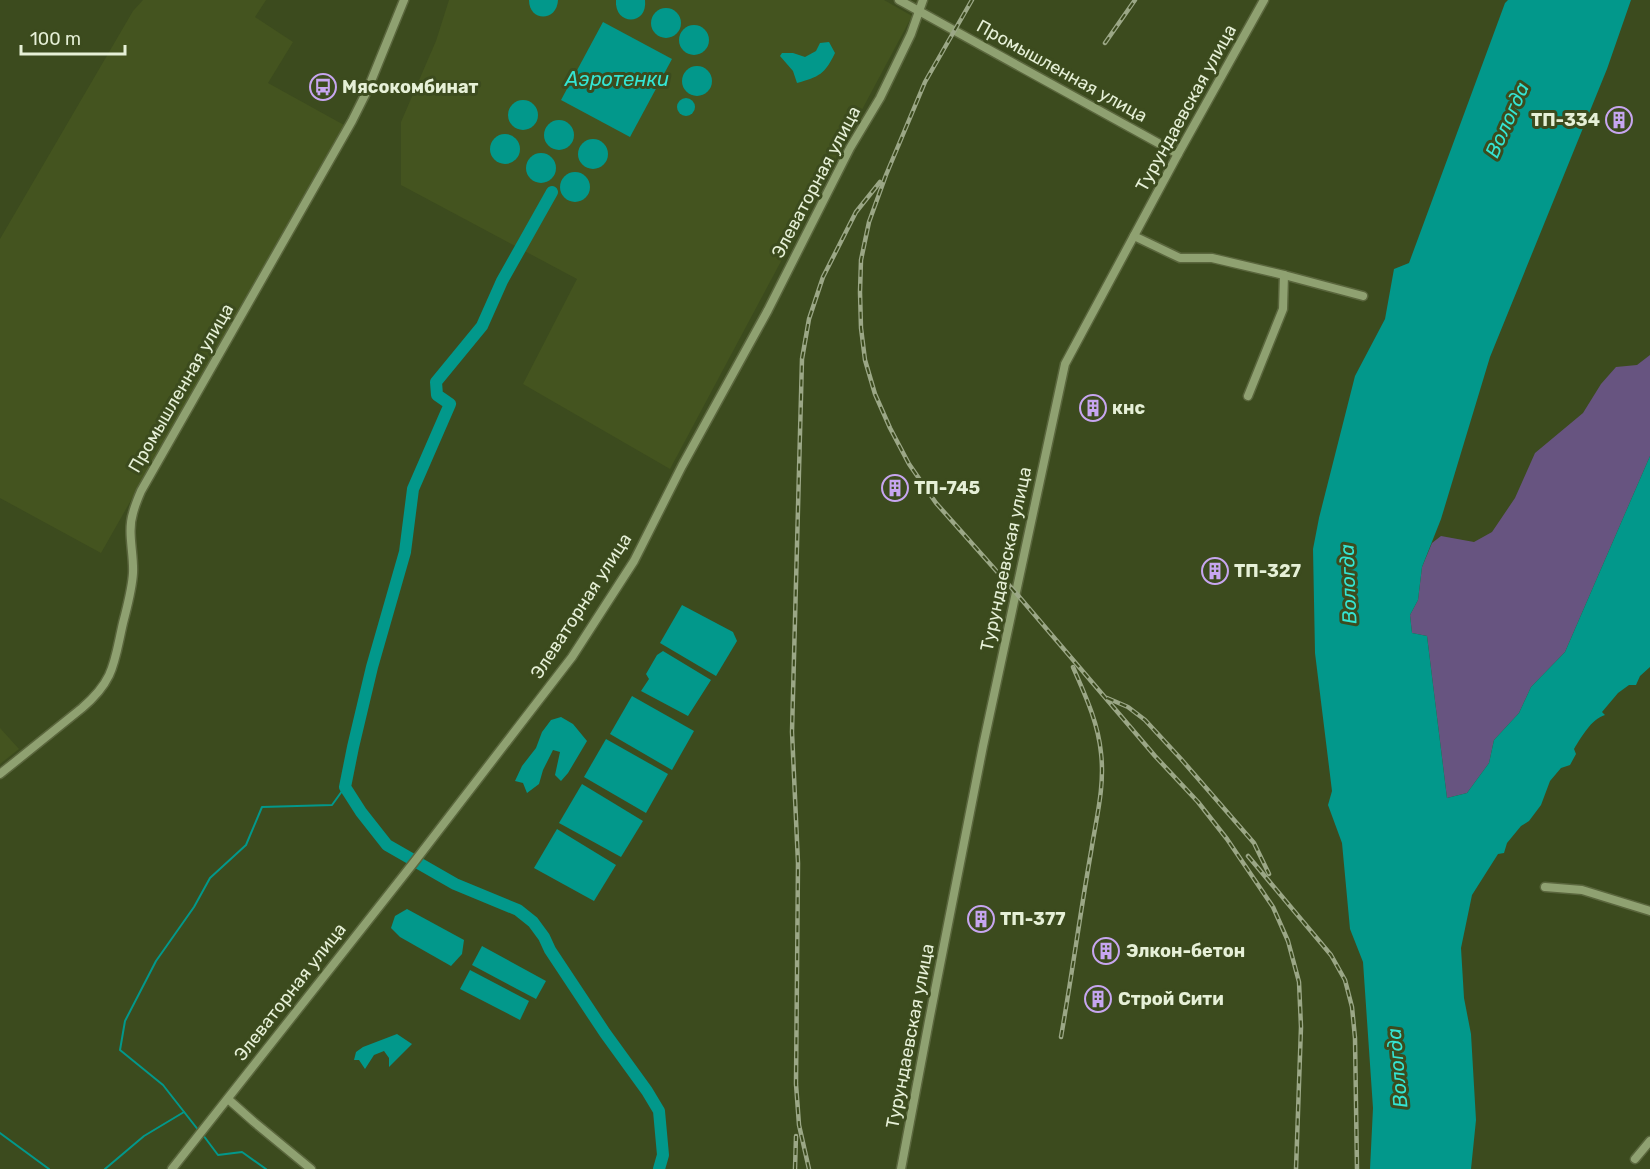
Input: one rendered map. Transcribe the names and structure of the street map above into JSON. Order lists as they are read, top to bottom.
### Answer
{
  "streets": {
    "street": ["Промышленная улица", "Турундаевская улица", "Элеваторная улица"]
  },
  "crossings": [
    ["Промышленная улица", "Турундаевская улица"],
    ["Промышленная улица", "Элеваторная улица"]
  ],
  "water": ["Аэротенки", "Вологда"],
  "places": {
    "bus stop": ["Мясокомбинат"],
    "building": [
      "ТП-334",
      "кнс",
      "ТП-745",
      "ТП-327",
      "ТП-377",
      "Элкон-бетон",
      "Строй Сити"
    ]
  },
  "scale_bar": "100 m"
}
